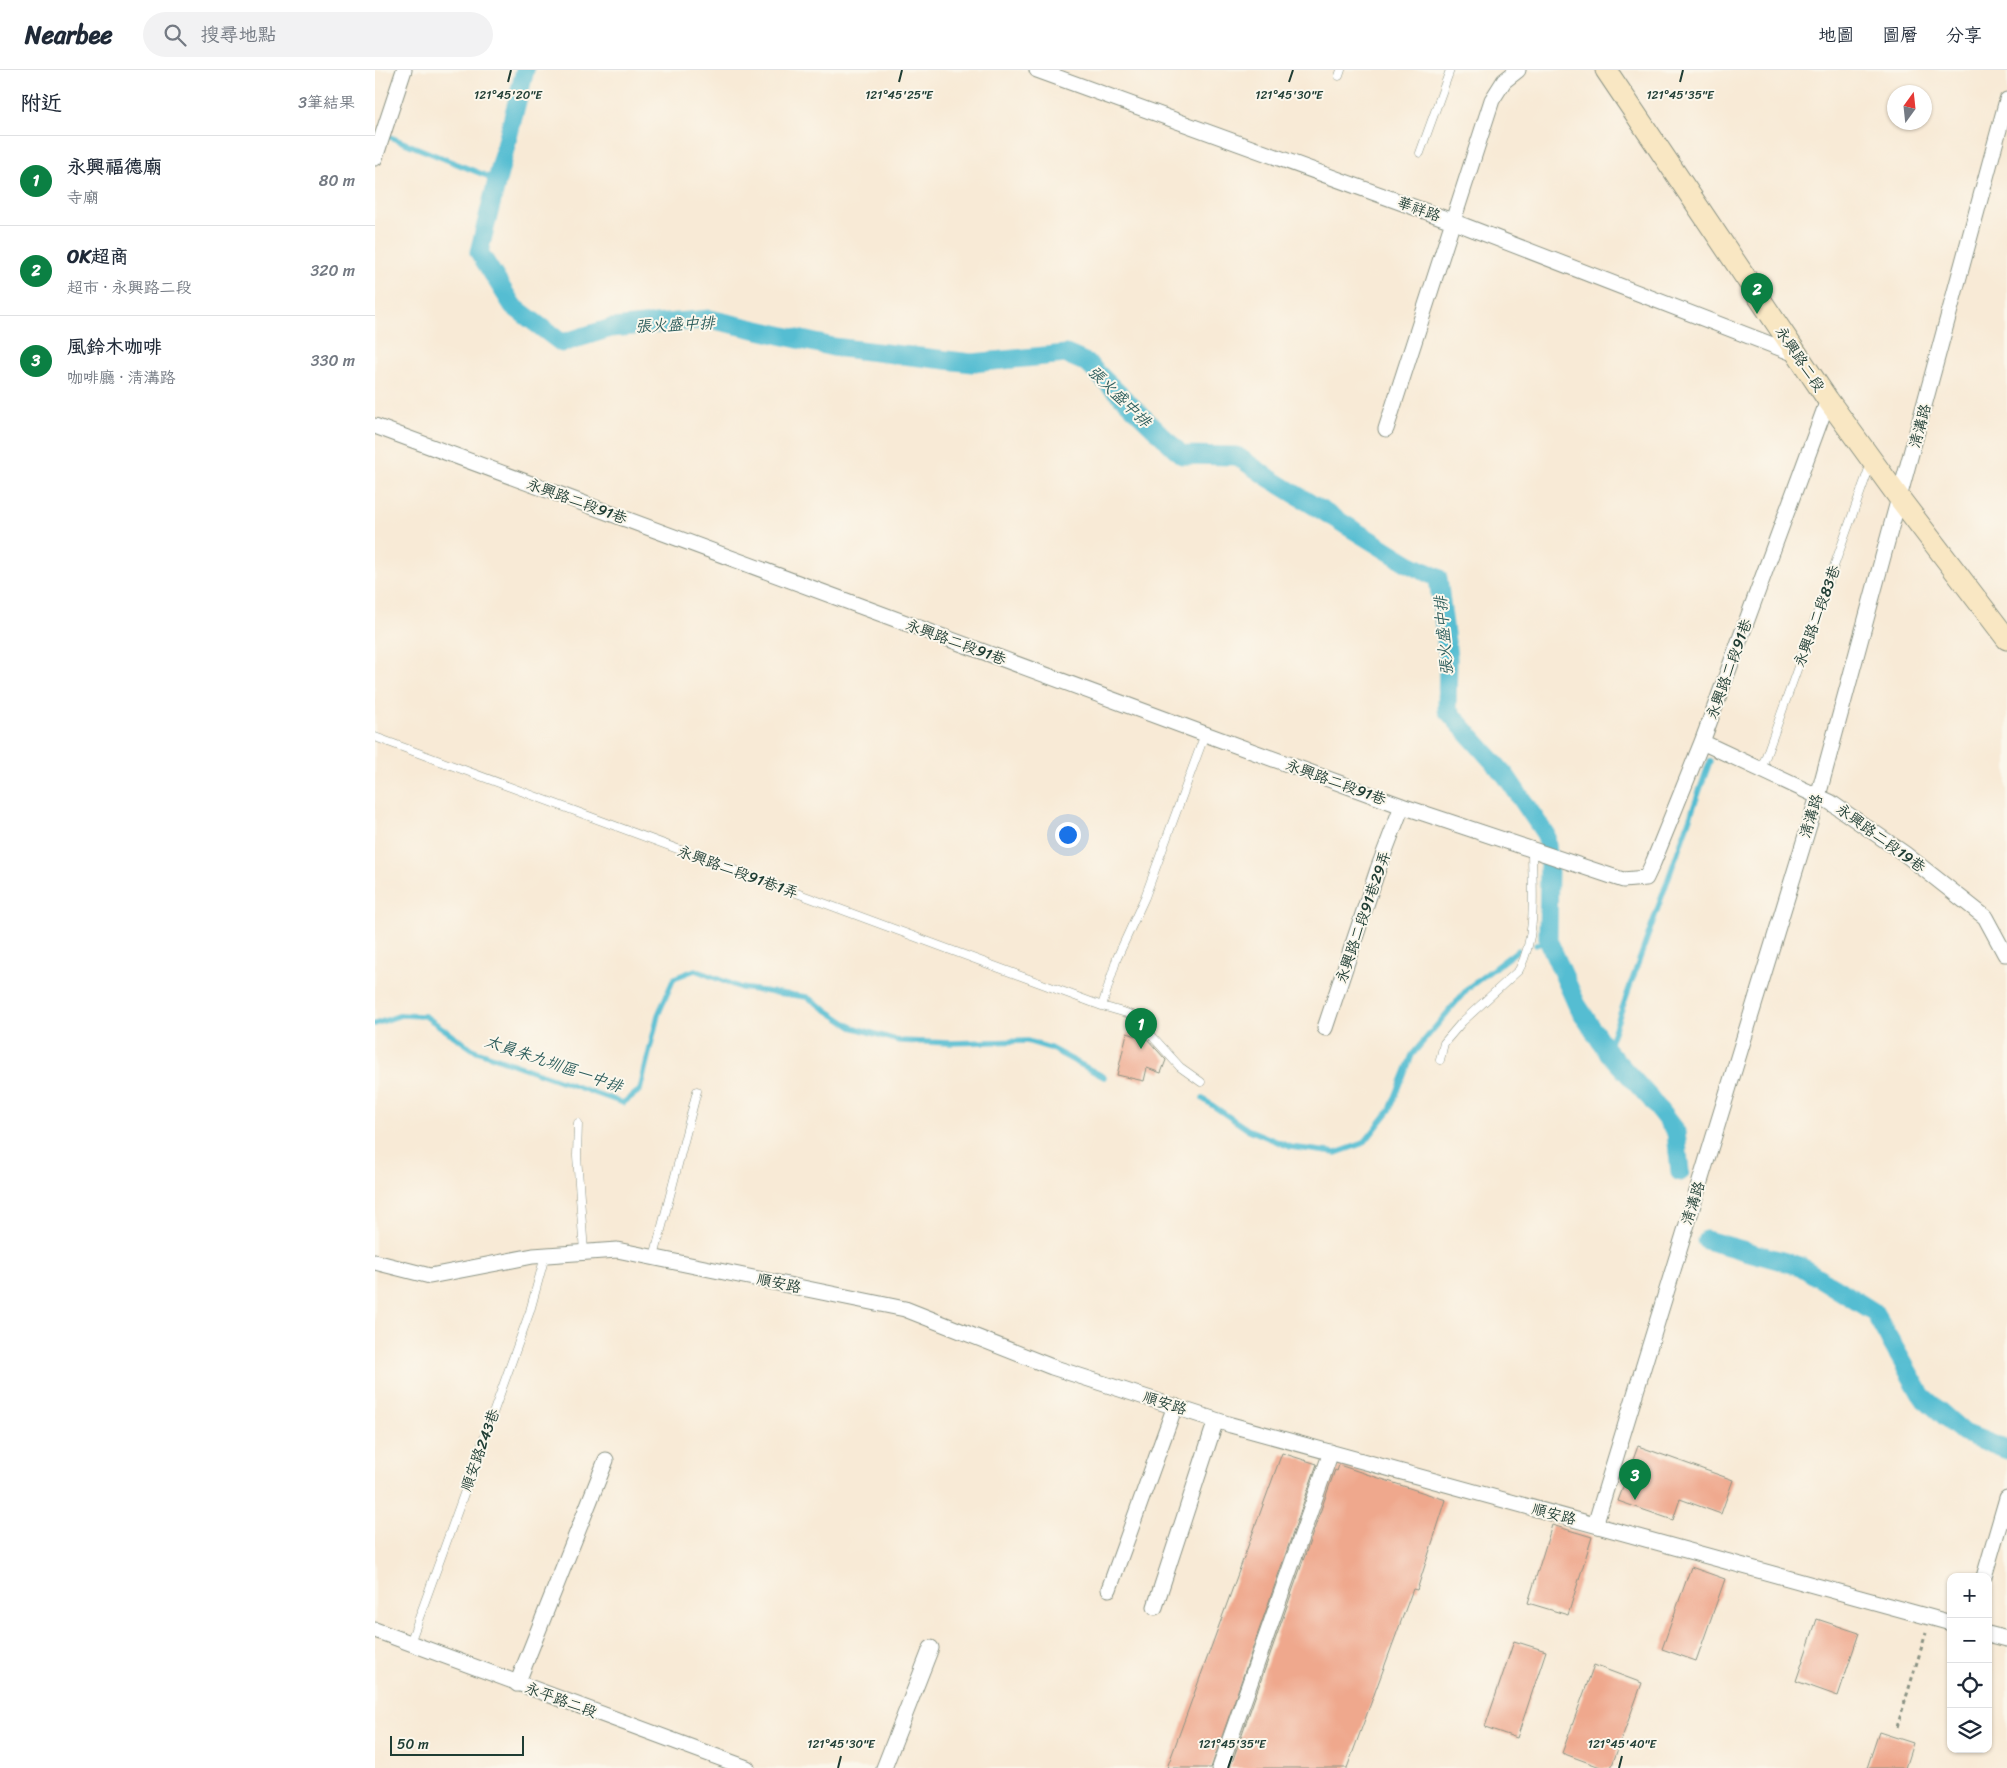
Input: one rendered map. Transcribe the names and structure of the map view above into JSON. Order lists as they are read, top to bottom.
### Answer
{
  "streets": {
    "street": [
      "華祥路",
      "永興路二段",
      "清溝路",
      "永興路二段91巷",
      "永興路二段19巷",
      "永興路二段91巷29弄",
      "順安路",
      "永平路二段"
    ],
    "lane": ["永興路二段83巷", "永興路二段91巷1弄", "順安路243巷"]
  },
  "crossings": [
    ["華祥路", "永興路二段"],
    ["永興路二段", "清溝路"],
    ["永興路二段", "永興路二段91巷"],
    ["永興路二段", "永興路二段83巷"],
    ["清溝路", "永興路二段19巷"],
    ["清溝路", "順安路"],
    ["永興路二段91巷", "永興路二段19巷"],
    ["永興路二段91巷", "永興路二段91巷29弄"],
    ["永興路二段83巷", "永興路二段19巷"],
    ["順安路", "順安路243巷"],
    ["順安路243巷", "永平路二段"]
  ],
  "water": ["張火盛中排", "太員朱九圳區一中排"],
  "scale_bar": "50 m",
  "north": "top",
  "page": {
    "header": "Nearbee",
    "search": "搜尋地點",
    "nav": ["地圖", "圖層", "分享"],
    "heading": ["附近", "3筆結果"],
    "list": [
      {
        "mark": "1",
        "name": "永興福德廟",
        "note": "寺廟",
        "value": "80 m"
      },
      {
        "mark": "2",
        "name": "OK超商",
        "note": "超市 · 永興路二段",
        "value": "320 m"
      },
      {
        "mark": "3",
        "name": "風鈴木咖啡",
        "note": "咖啡廳 · 清溝路",
        "value": "330 m"
      }
    ],
    "pins": ["2", "1", "3"],
    "map_buttons": ["+", "−"],
    "scale": "50 m"
  },
  "coordinates": [
    "121°45'20\"E",
    "121°45'25\"E",
    "121°45'30\"E",
    "121°45'35\"E",
    "121°45'40\"E"
  ]
}
